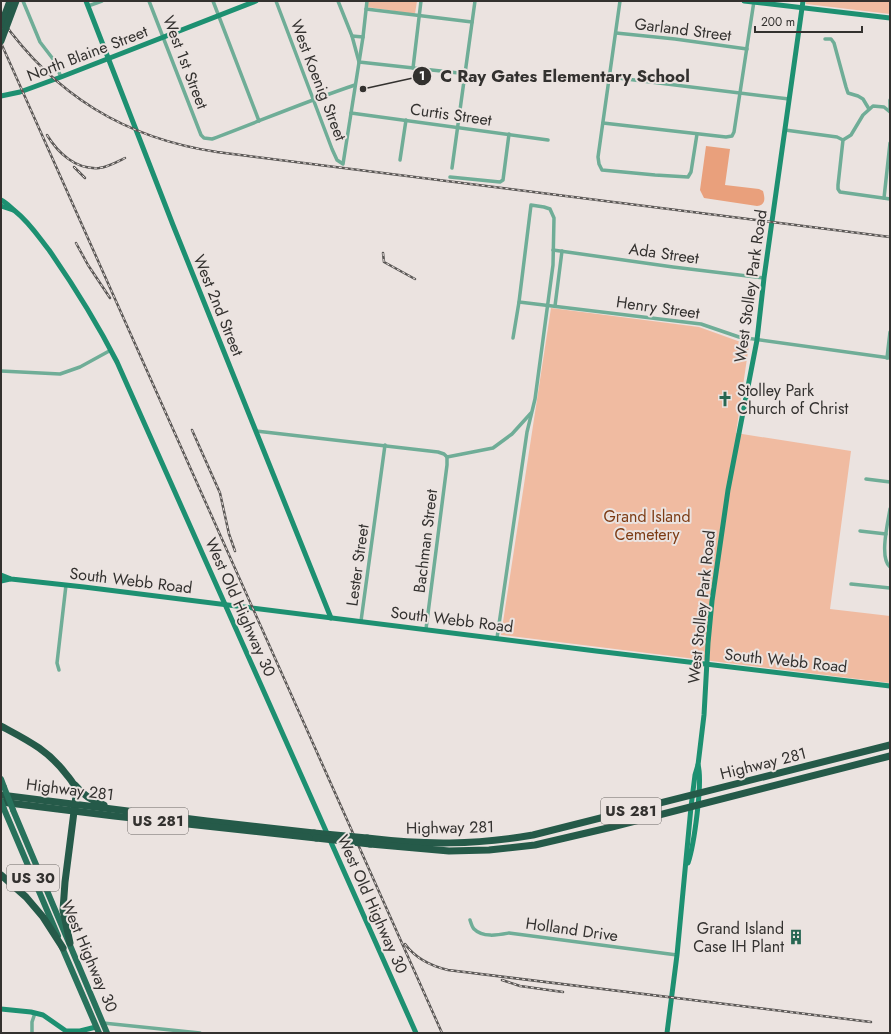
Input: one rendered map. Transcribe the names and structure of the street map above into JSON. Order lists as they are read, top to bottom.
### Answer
{
  "streets": {
    "highway": ["Highway 281", "US 281"],
    "main road": ["US 30", "West Highway 30"],
    "street": [
      "Garland Street",
      "North Blaine Street",
      "West 1st Street",
      "West Koenig Street",
      "Curtis Street",
      "Ada Street",
      "West Stolley Park Road",
      "West 2nd Street",
      "Henry Street",
      "Bachman Street",
      "Lester Street",
      "South Webb Road",
      "West Old Highway 30",
      "Holland Drive"
    ]
  },
  "crossings": [
    ["North Blaine Street", "West 1st Street"],
    ["North Blaine Street", "West 2nd Street"],
    ["West Koenig Street", "Curtis Street"],
    ["Ada Street", "West Stolley Park Road"],
    ["West Stolley Park Road", "Henry Street"],
    ["West Stolley Park Road", "South Webb Road"],
    ["West Stolley Park Road", "Highway 281"],
    ["West Stolley Park Road", "Holland Drive"],
    ["West 2nd Street", "South Webb Road"],
    ["Bachman Street", "South Webb Road"],
    ["Lester Street", "South Webb Road"],
    ["South Webb Road", "West Old Highway 30"],
    ["Highway 281", "West Highway 30"]
  ],
  "parks": ["Grand Island Cemetery"],
  "places": {
    "other": ["C Ray Gates Elementary School"],
    "church": ["Stolley Park Church of Christ"],
    "building": ["Grand Island Case IH Plant"]
  },
  "scale_bar": "200 m"
}
